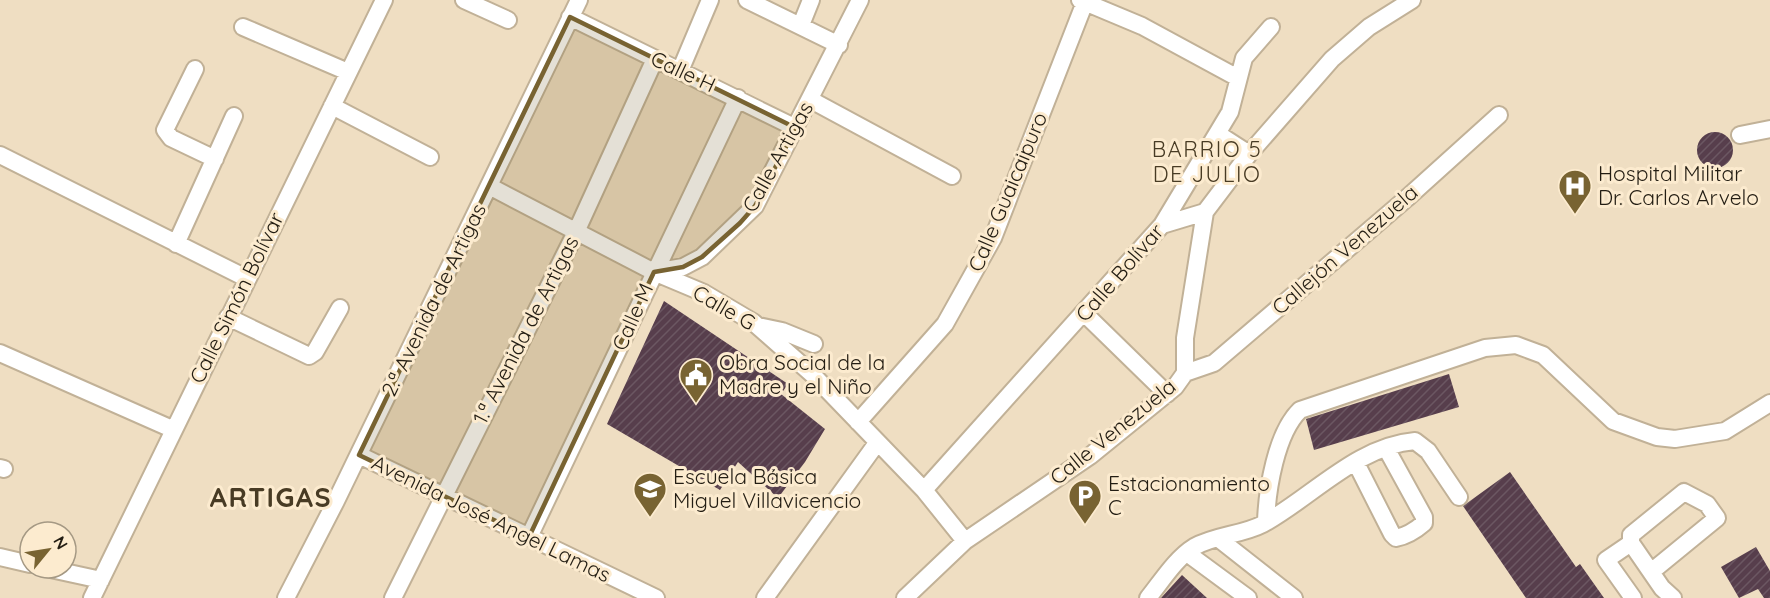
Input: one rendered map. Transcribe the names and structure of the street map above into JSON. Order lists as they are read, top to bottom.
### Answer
{
  "streets": {
    "street": [
      "Calle H",
      "Calle Artigas",
      "Calle Guaicaipuro",
      "Callejón Venezuela",
      "Calle Bolívar",
      "Calle Simón Bolívar",
      "2.ª Avenida de Artigas",
      "Calle G",
      "Calle M",
      "1.ª Avenida de Artigas",
      "Calle Venezuela",
      "Avenida José Angel Lamas"
    ]
  },
  "crossings": [
    ["Calle H", "Calle Artigas"],
    ["Calle H", "2.ª Avenida de Artigas"],
    ["Calle H", "Calle M"],
    ["Calle H", "1.ª Avenida de Artigas"],
    ["Calle Artigas", "Calle G"],
    ["Calle Artigas", "Calle M"],
    ["Calle Guaicaipuro", "Calle G"],
    ["Callejón Venezuela", "Calle Venezuela"],
    ["Calle Bolívar", "Calle G"],
    ["2.ª Avenida de Artigas", "Calle G"],
    ["2.ª Avenida de Artigas", "Avenida José Angel Lamas"],
    ["Calle G", "Calle M"],
    ["Calle G", "1.ª Avenida de Artigas"],
    ["Calle G", "Calle Venezuela"],
    ["Calle M", "Avenida José Angel Lamas"],
    ["1.ª Avenida de Artigas", "Avenida José Angel Lamas"]
  ],
  "districts": ["BARRIO 5 DE JULIO", "ARTIGAS"],
  "places": {
    "hospital": ["Hospital Militar Dr. Carlos Arvelo"],
    "public building": ["Obra Social de la Madre y el Niño"],
    "school or university": ["Escuela Básica Miguel Villavicencio"],
    "parking": ["Estacionamiento C"]
  },
  "north": "top right"
}
